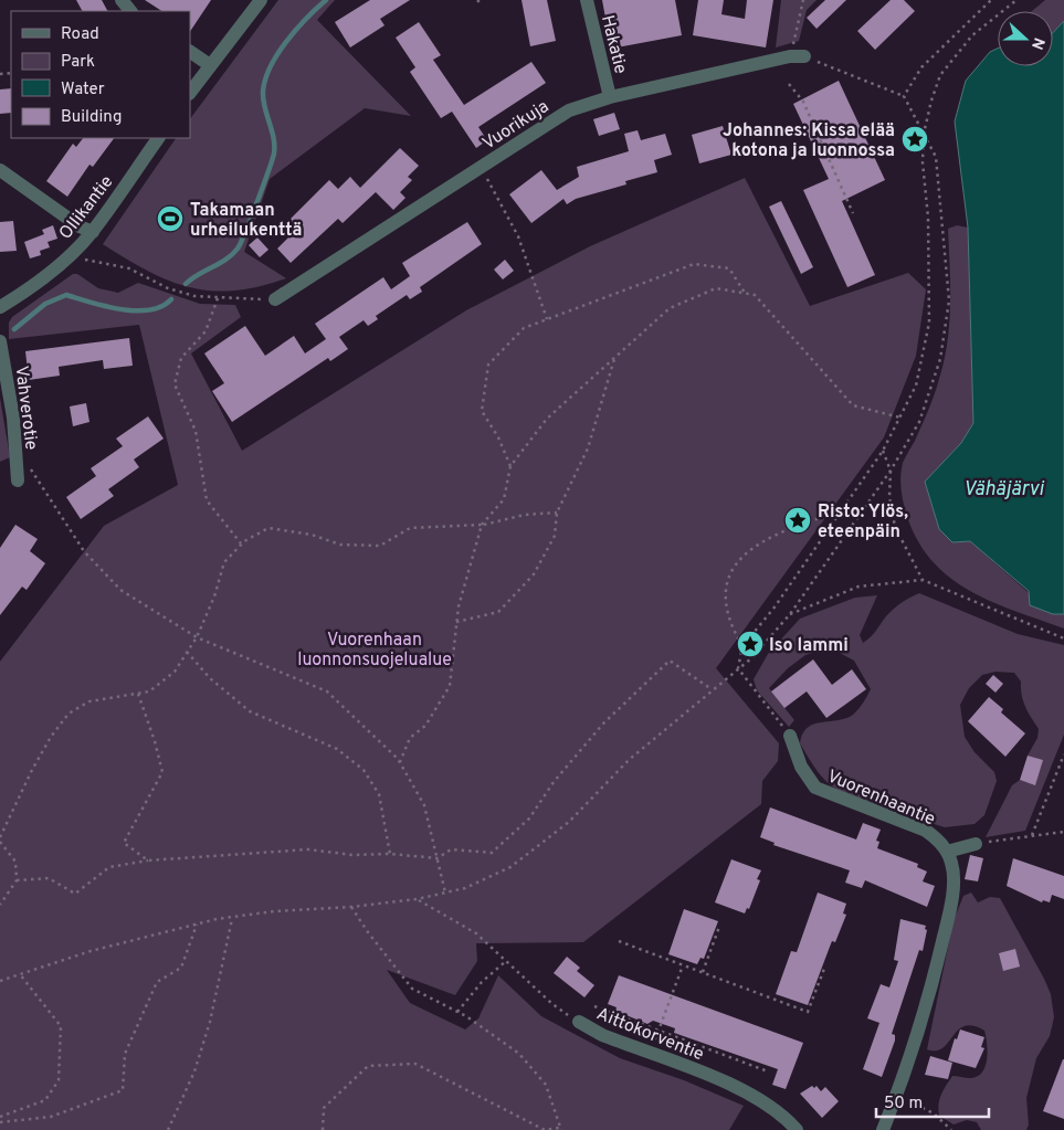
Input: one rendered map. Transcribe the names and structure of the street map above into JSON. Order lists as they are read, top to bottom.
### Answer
{
  "streets": {
    "street": [
      "Hakatie",
      "Vuorikuja",
      "Ollikantie",
      "Vahverotie",
      "Vuorenhaantie",
      "Aittokorventie"
    ]
  },
  "crossings": [
    ["Hakatie", "Vuorikuja"]
  ],
  "water": ["Vähäjärvi"],
  "parks": ["Vuorenhaan luonnonsuojelualue"],
  "places": {
    "place": ["Johannes: Kissa elää kotona ja luonnossa", "Risto: Ylös, eteenpäin", "Iso lammi"],
    "sports": ["Takamaan urheilukenttä"]
  },
  "legend": [
    "Road",
    "Park",
    "Water",
    "Building"
  ],
  "scale_bar": "50 m",
  "north": "right"
}
